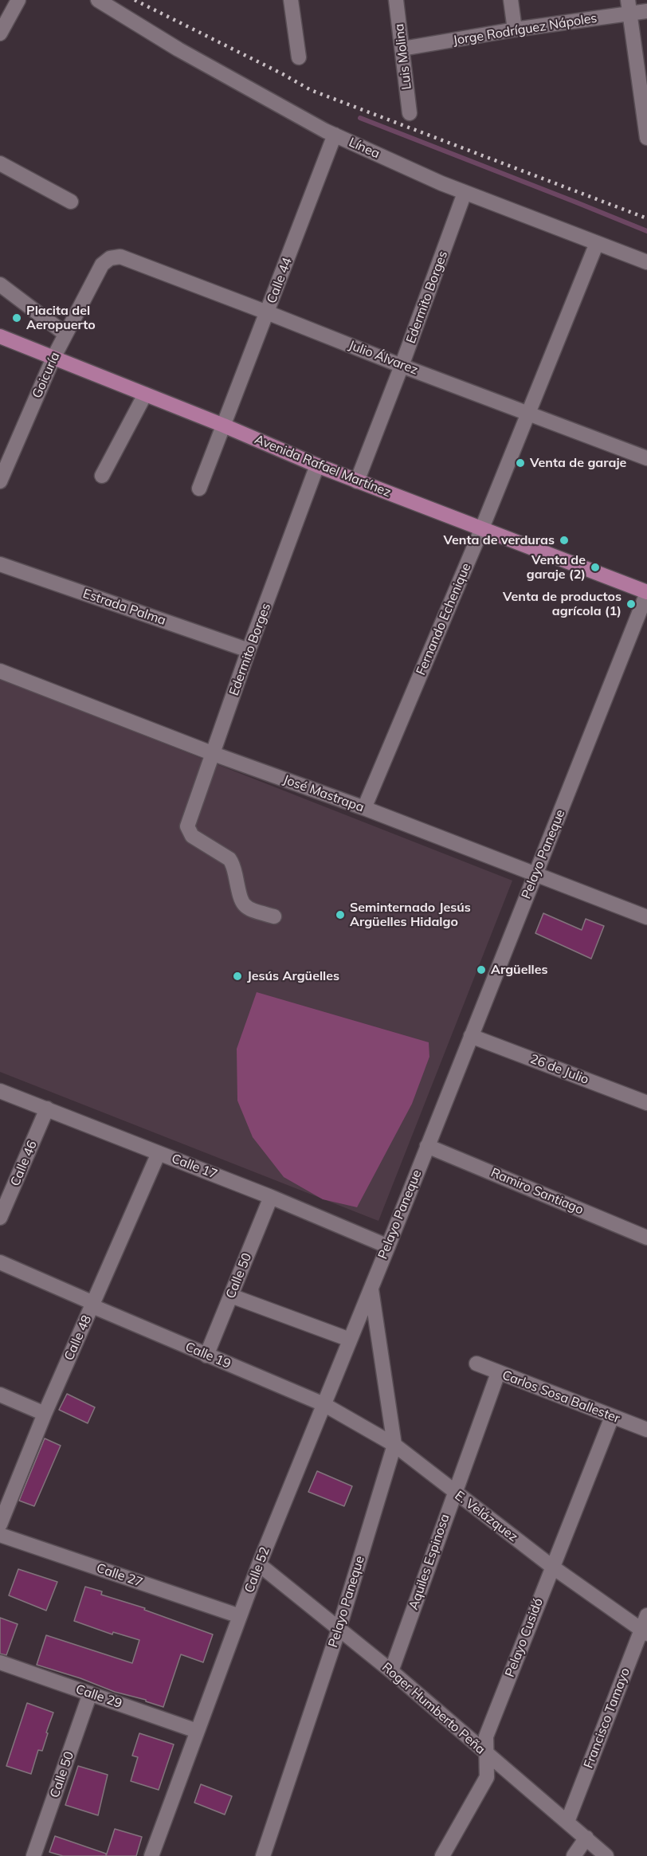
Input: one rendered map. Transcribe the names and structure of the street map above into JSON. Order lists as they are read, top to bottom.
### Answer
{
  "streets": {
    "main road": ["Avenida Rafael Martínez"],
    "street": [
      "Jorge Rodríguez Nápoles",
      "Luis Molina",
      "Línea",
      "Calle 44",
      "Edermito Borges",
      "Julio Álvarez",
      "Goicuría",
      "Estrada Palma",
      "Fernando Echenique",
      "José Mastrapa",
      "Pelayo Paneque",
      "26 de Julio",
      "Calle 46",
      "Calle 17",
      "Ramiro Santiago",
      "Calle 50",
      "Calle 48",
      "Calle 19",
      "Carlos Sosa Ballester",
      "E. Velázquez",
      "Aquiles Espinosa",
      "Calle 52",
      "Calle 27",
      "Pelayo Cusidó",
      "Calle 29",
      "Roger Humberto Peña",
      "Francisco Tamayo"
    ]
  },
  "crossings": [
    ["Jorge Rodríguez Nápoles", "Luis Molina"],
    ["Línea", "Calle 44"],
    ["Línea", "Edermito Borges"],
    ["Línea", "Fernando Echenique"],
    ["Calle 44", "Julio Álvarez"],
    ["Calle 44", "Avenida Rafael Martínez"],
    ["Edermito Borges", "Julio Álvarez"],
    ["Edermito Borges", "Avenida Rafael Martínez"],
    ["Edermito Borges", "Estrada Palma"],
    ["Edermito Borges", "José Mastrapa"],
    ["Julio Álvarez", "Goicuría"],
    ["Julio Álvarez", "Fernando Echenique"],
    ["Goicuría", "Avenida Rafael Martínez"],
    ["Avenida Rafael Martínez", "Fernando Echenique"],
    ["Avenida Rafael Martínez", "Pelayo Paneque"],
    ["Fernando Echenique", "José Mastrapa"],
    ["José Mastrapa", "Pelayo Paneque"],
    ["Pelayo Paneque", "26 de Julio"],
    ["Pelayo Paneque", "Calle 17"],
    ["Pelayo Paneque", "Ramiro Santiago"],
    ["Pelayo Paneque", "E. Velázquez"],
    ["Pelayo Paneque", "Calle 52"],
    ["Pelayo Paneque", "Roger Humberto Peña"],
    ["Calle 46", "Calle 17"],
    ["Calle 17", "Calle 50"],
    ["Calle 17", "Calle 48"],
    ["Calle 50", "Calle 19"],
    ["Calle 50", "Calle 29"],
    ["Calle 48", "Calle 19"],
    ["Calle 19", "E. Velázquez"],
    ["Calle 19", "Calle 52"],
    ["Carlos Sosa Ballester", "Aquiles Espinosa"],
    ["Carlos Sosa Ballester", "Pelayo Cusidó"],
    ["E. Velázquez", "Aquiles Espinosa"],
    ["E. Velázquez", "Calle 52"],
    ["E. Velázquez", "Pelayo Cusidó"],
    ["E. Velázquez", "Francisco Tamayo"],
    ["Aquiles Espinosa", "Roger Humberto Peña"],
    ["Calle 52", "Calle 27"],
    ["Calle 52", "Calle 29"],
    ["Calle 52", "Roger Humberto Peña"],
    ["Pelayo Cusidó", "Roger Humberto Peña"],
    ["Roger Humberto Peña", "Francisco Tamayo"]
  ],
  "places": [
    "Placita del Aeropuerto",
    "Venta de garaje",
    "Venta de verduras",
    "Venta de garaje (2)",
    "Venta de productos agrícola (1)",
    "Seminternado Jesús Argüelles Hidalgo",
    "Argüelles",
    "Jesús Argüelles"
  ]
}
